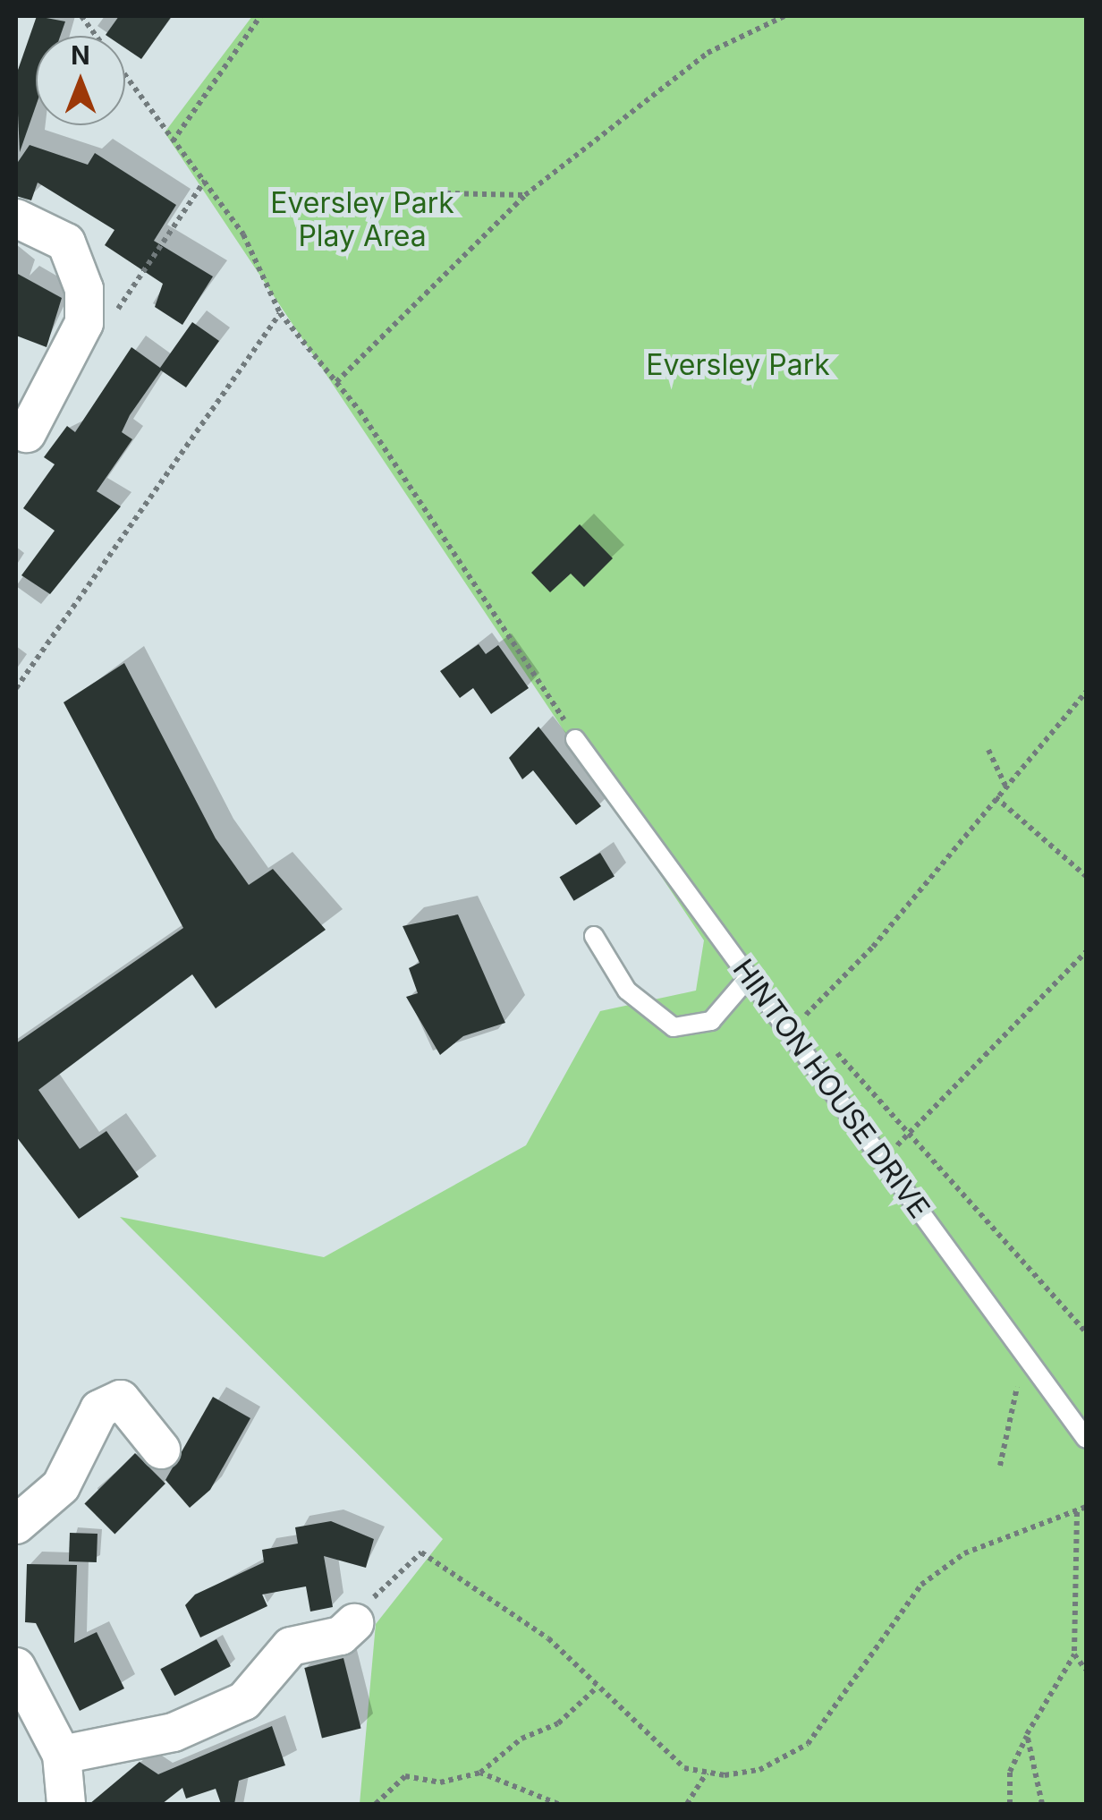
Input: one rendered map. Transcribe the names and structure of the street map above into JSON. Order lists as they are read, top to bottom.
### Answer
{
  "streets": {
    "lane": ["HINTON HOUSE DRIVE"]
  },
  "parks": ["Eversley Park Play Area", "Eversley Park"],
  "north": "top"
}
